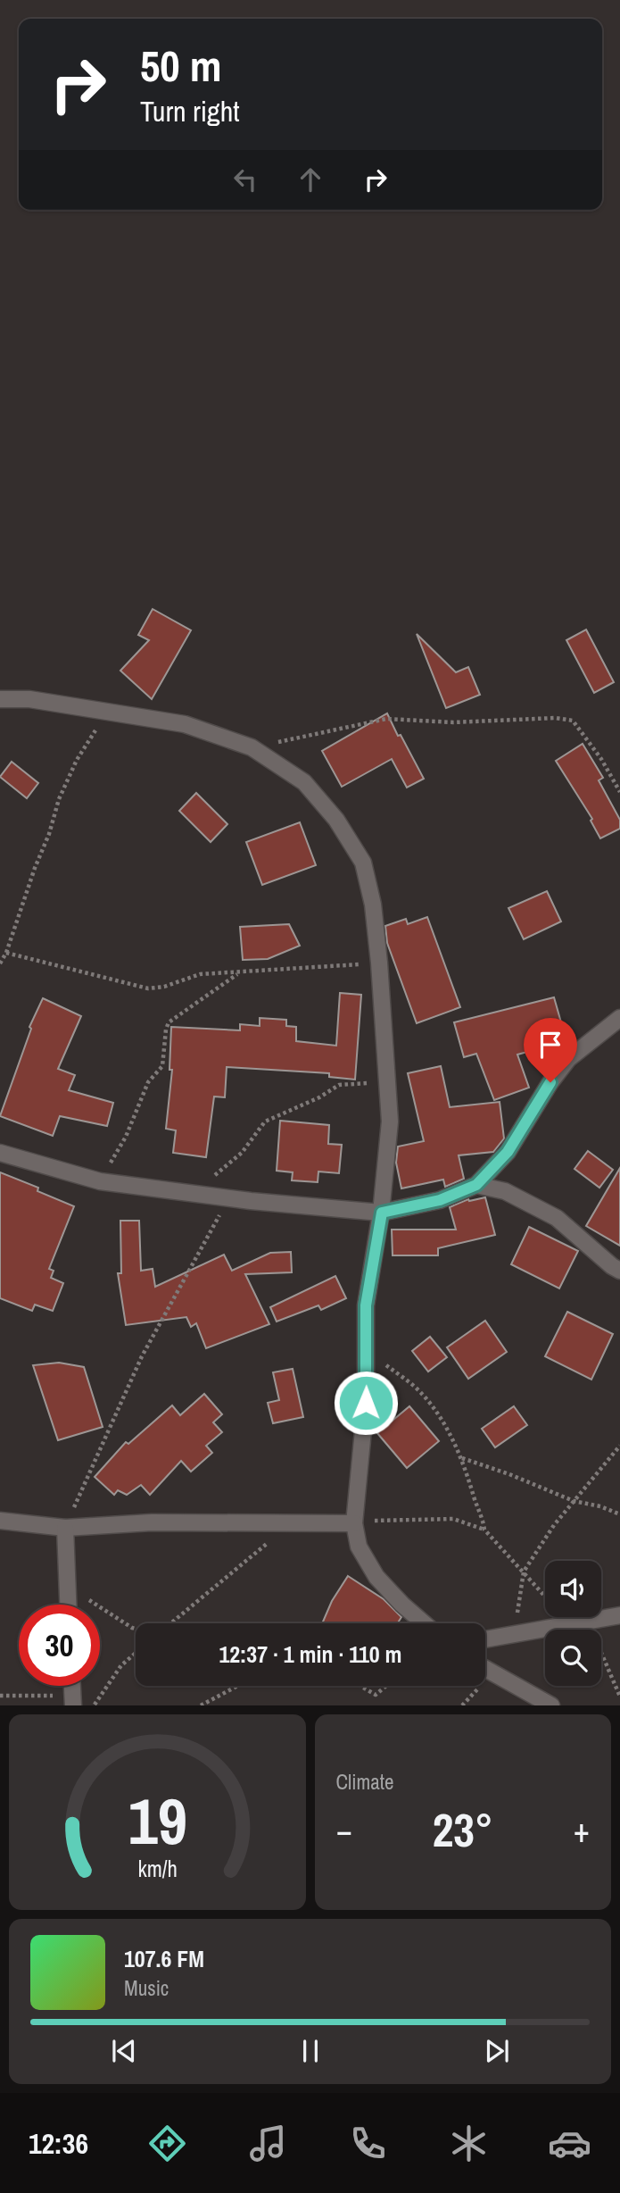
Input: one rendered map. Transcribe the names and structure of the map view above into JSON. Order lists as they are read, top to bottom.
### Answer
{
  "page": {
    "turn": ["50 m", "Turn right"],
    "limit": "30",
    "trip": "12:37 · 1 min · 110 m",
    "tile": "Climate",
    "heat": ["−", "23°", "+"],
    "song": ["107.6 FM", "Music"],
    "tabs": "12:36",
    "gauge": ["19", "km/h"]
  }
}
